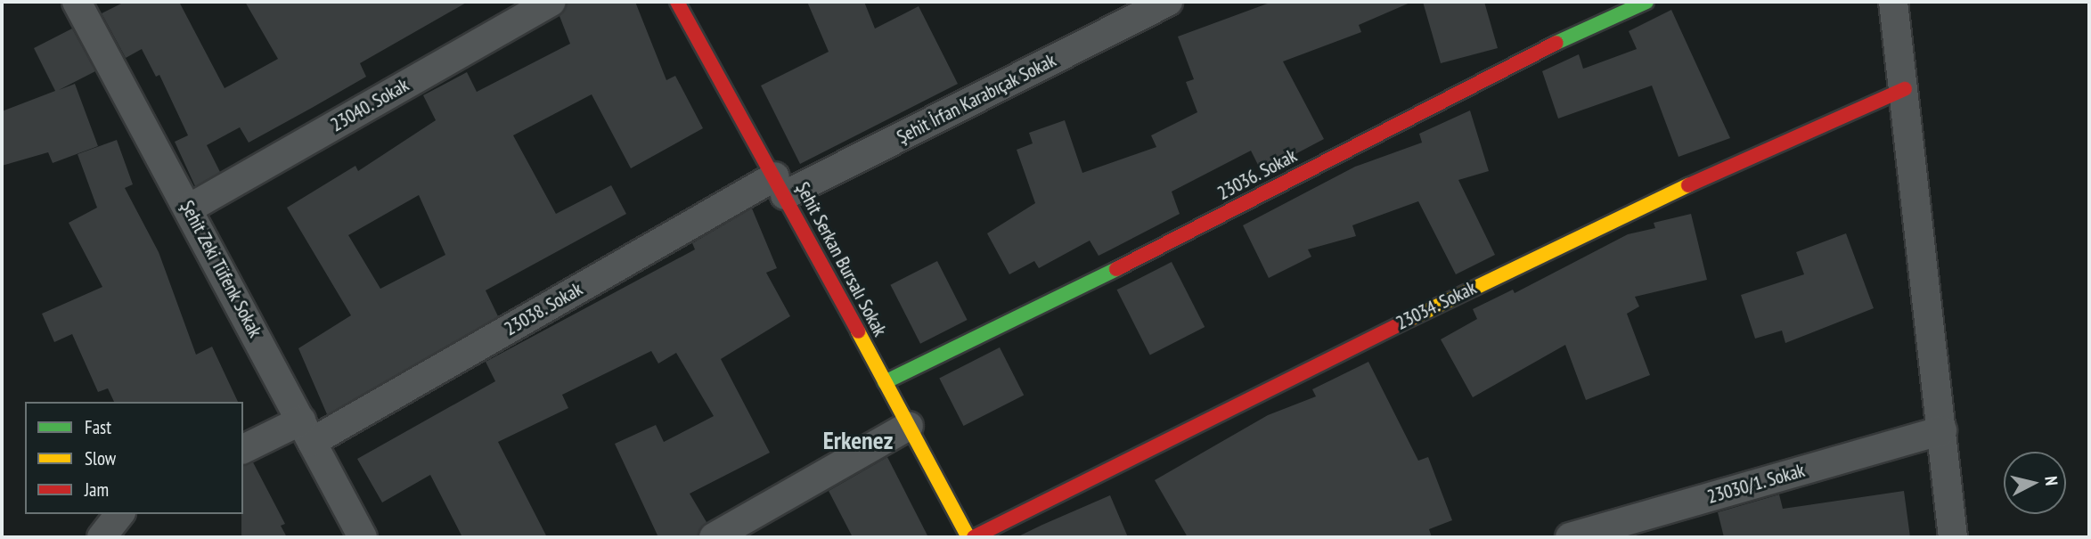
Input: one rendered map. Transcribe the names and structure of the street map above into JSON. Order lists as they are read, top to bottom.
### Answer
{
  "streets": {
    "street": [
      "Şehit İrfan Karabıçak Sokak",
      "23040. Sokak",
      "23036. Sokak",
      "Şehit Serkan Bursalı Sokak",
      "Şehit Zeki Tüfenk Sokak",
      "23034. Sokak",
      "23038. Sokak",
      "23030/1. Sokak"
    ]
  },
  "crossings": [
    ["Şehit İrfan Karabıçak Sokak", "Şehit Serkan Bursalı Sokak"],
    ["Şehit İrfan Karabıçak Sokak", "23038. Sokak"],
    ["23040. Sokak", "Şehit Zeki Tüfenk Sokak"],
    ["23036. Sokak", "Şehit Serkan Bursalı Sokak"],
    ["Şehit Serkan Bursalı Sokak", "23038. Sokak"],
    ["Şehit Zeki Tüfenk Sokak", "23038. Sokak"]
  ],
  "districts": ["Erkenez"],
  "legend": ["Fast", "Slow", "Jam"],
  "north": "right"
}
